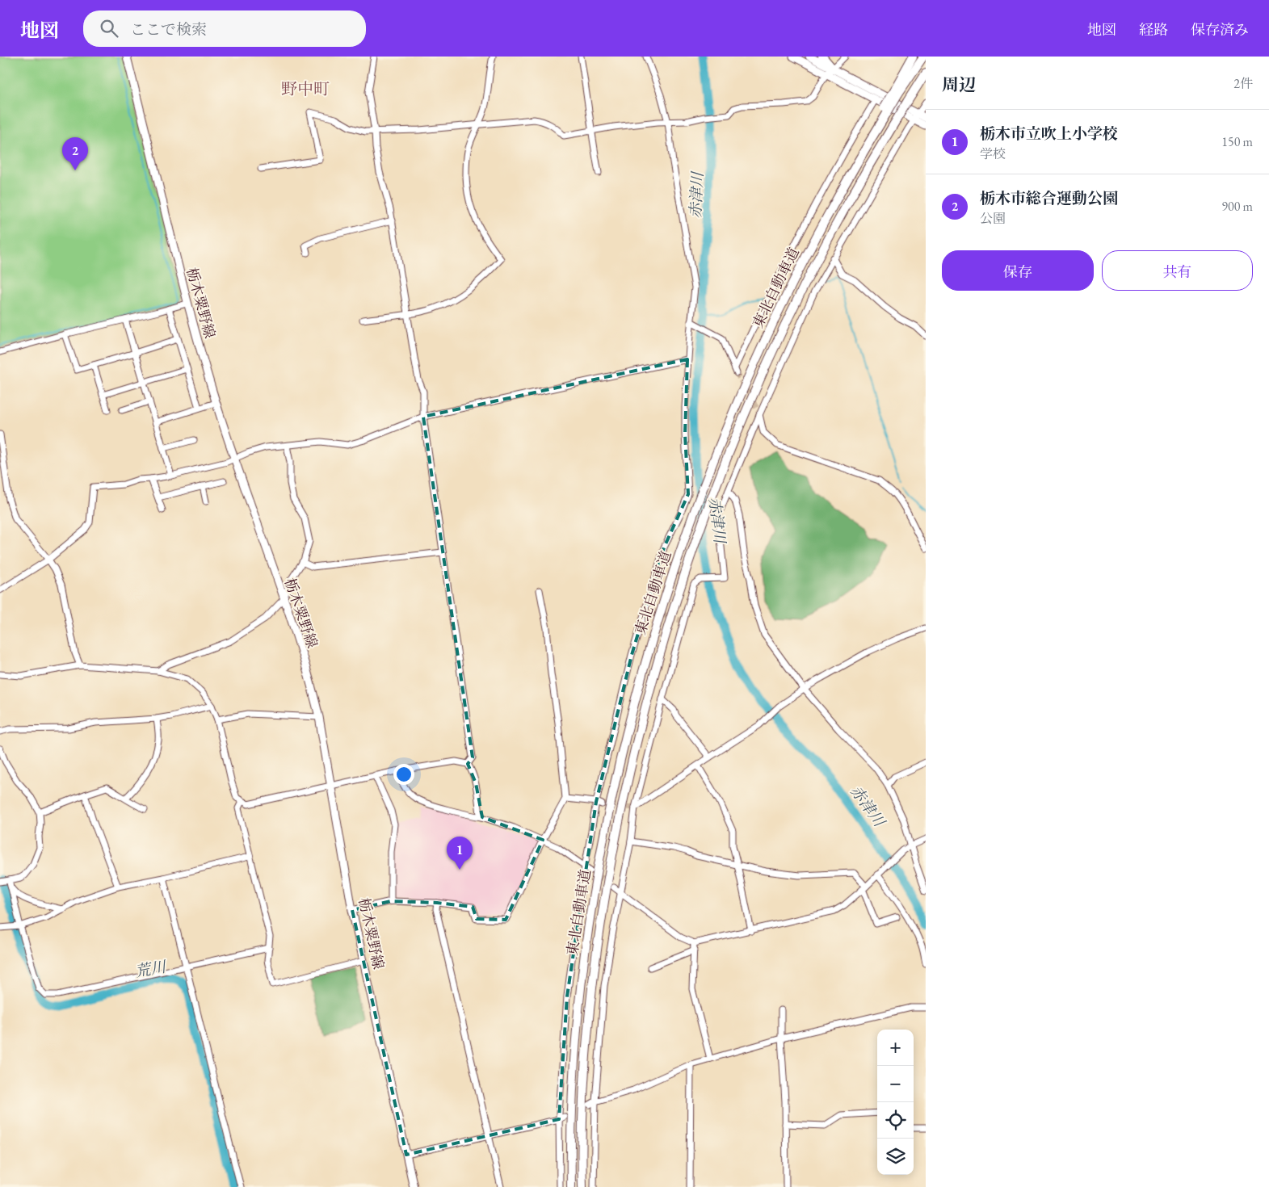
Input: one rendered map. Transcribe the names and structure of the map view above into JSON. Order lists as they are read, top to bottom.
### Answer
{
  "streets": {
    "highway": ["東北自動車道"],
    "main road": ["栃木粟野線"]
  },
  "districts": ["野中町"],
  "water": ["赤津川", "荒川"],
  "page": {
    "header": "地図",
    "search": "ここで検索",
    "nav": ["地図", "経路", "保存済み"],
    "heading": ["周辺", "2件"],
    "list": [
      {
        "mark": "1",
        "name": "栃木市立吹上小学校",
        "note": "学校",
        "value": "150 m"
      },
      {
        "mark": "2",
        "name": "栃木市総合運動公園",
        "note": "公園",
        "value": "900 m"
      }
    ],
    "pins": ["2", "1"],
    "buttons": ["保存", "共有"],
    "map_buttons": ["+", "−"]
  }
}
